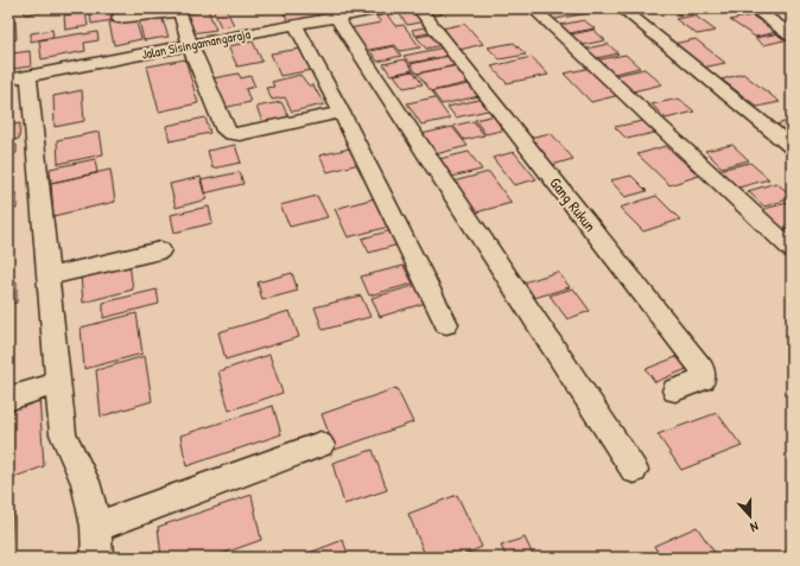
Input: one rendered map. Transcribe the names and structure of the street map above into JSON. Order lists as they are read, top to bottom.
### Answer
{
  "streets": {
    "street": ["Jalan Sisingamangaraja", "Gang Rukun"]
  },
  "north": "bottom"
}
